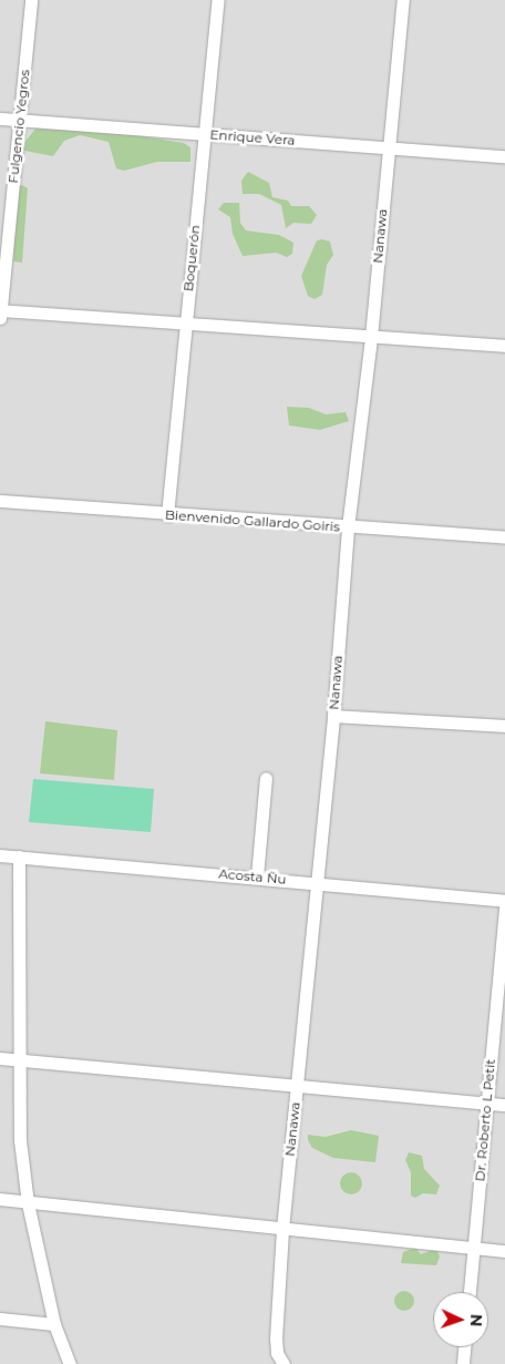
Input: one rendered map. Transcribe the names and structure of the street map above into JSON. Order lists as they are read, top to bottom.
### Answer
{
  "streets": {
    "street": [
      "Fulgencio Yegros",
      "Enrique Vera",
      "Nanawa",
      "Boquerón",
      "Bienvenido Gallardo Goiris",
      "Acosta Ñu",
      "Dr. Roberto L Petit"
    ]
  },
  "crossings": [
    ["Fulgencio Yegros", "Enrique Vera"],
    ["Enrique Vera", "Nanawa"],
    ["Enrique Vera", "Boquerón"],
    ["Nanawa", "Bienvenido Gallardo Goiris"],
    ["Nanawa", "Acosta Ñu"],
    ["Boquerón", "Bienvenido Gallardo Goiris"],
    ["Acosta Ñu", "Dr. Roberto L Petit"]
  ],
  "north": "right"
}
